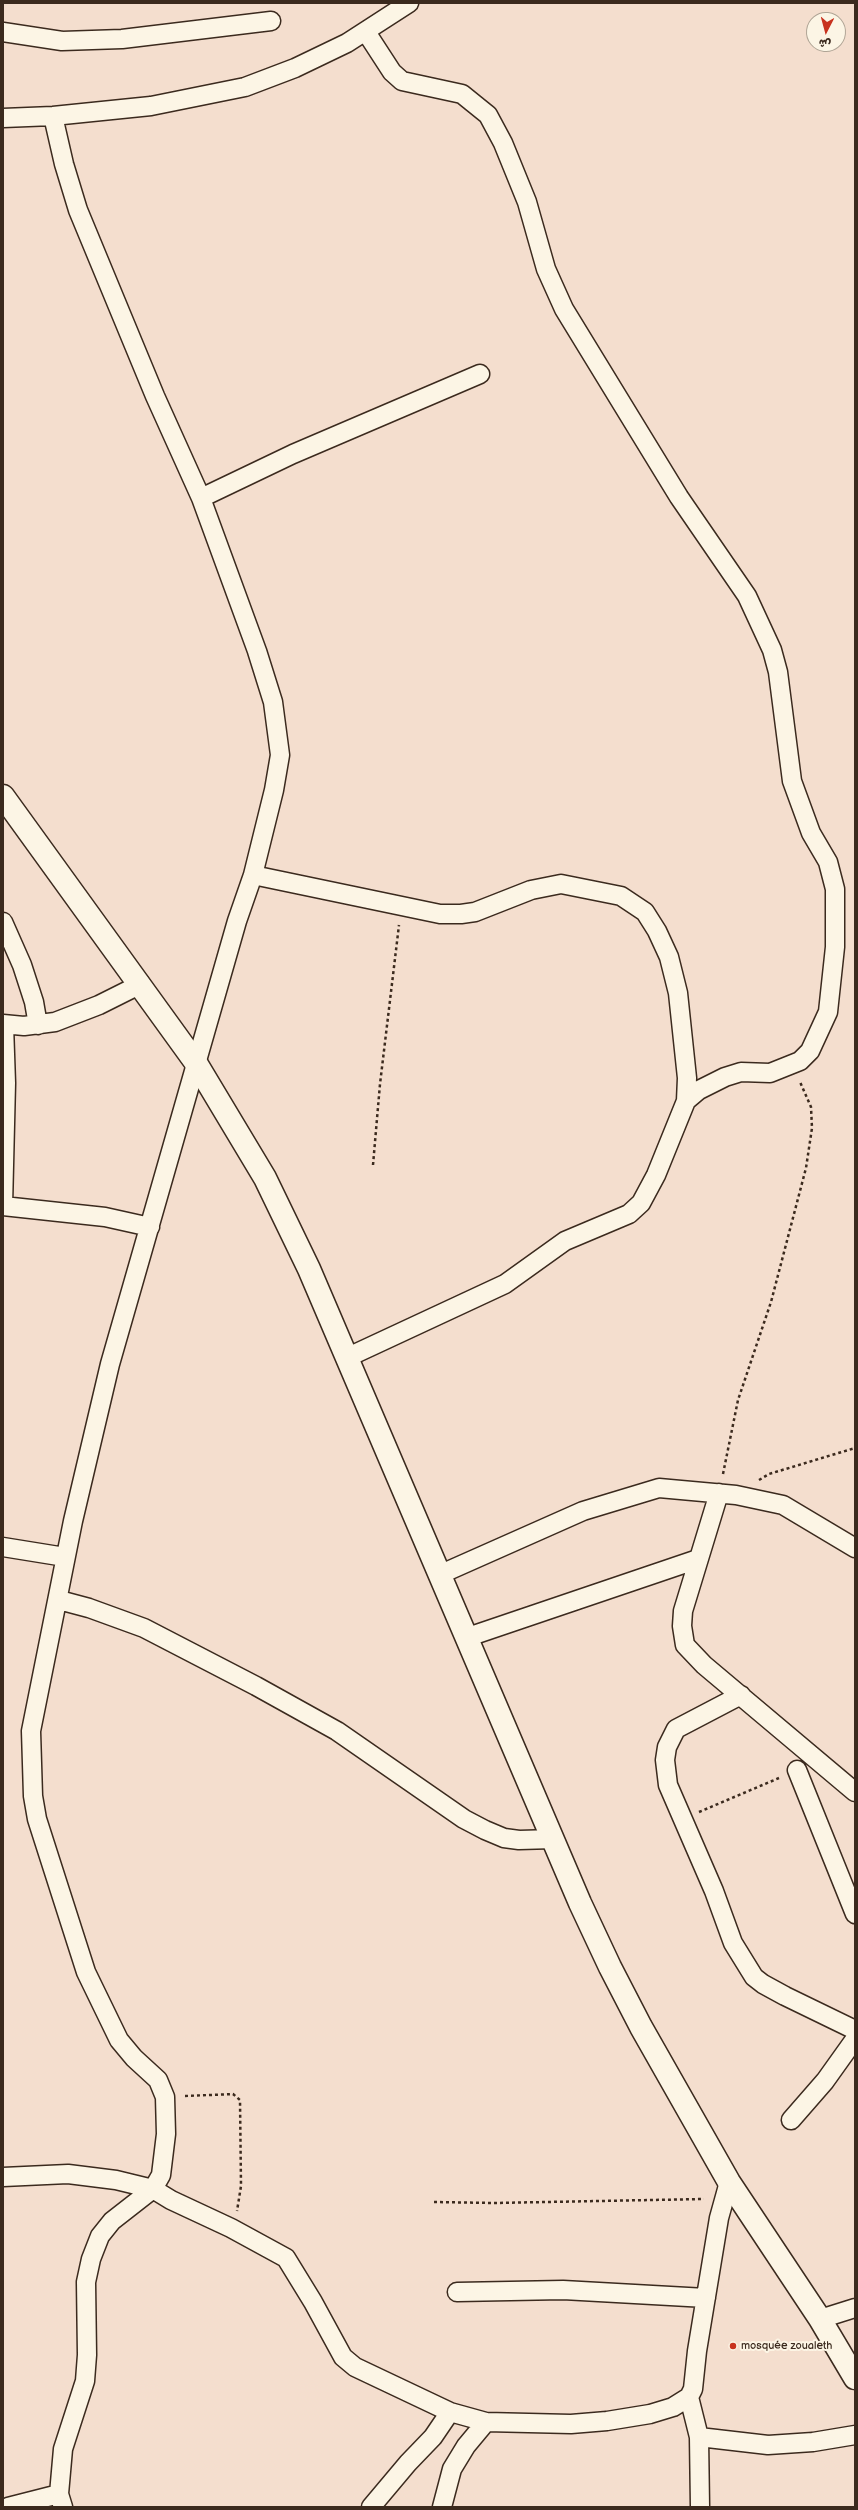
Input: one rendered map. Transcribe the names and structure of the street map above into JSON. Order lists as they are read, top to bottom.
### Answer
{
  "places": ["mosquée zoualeth"],
  "north": "bottom"
}
